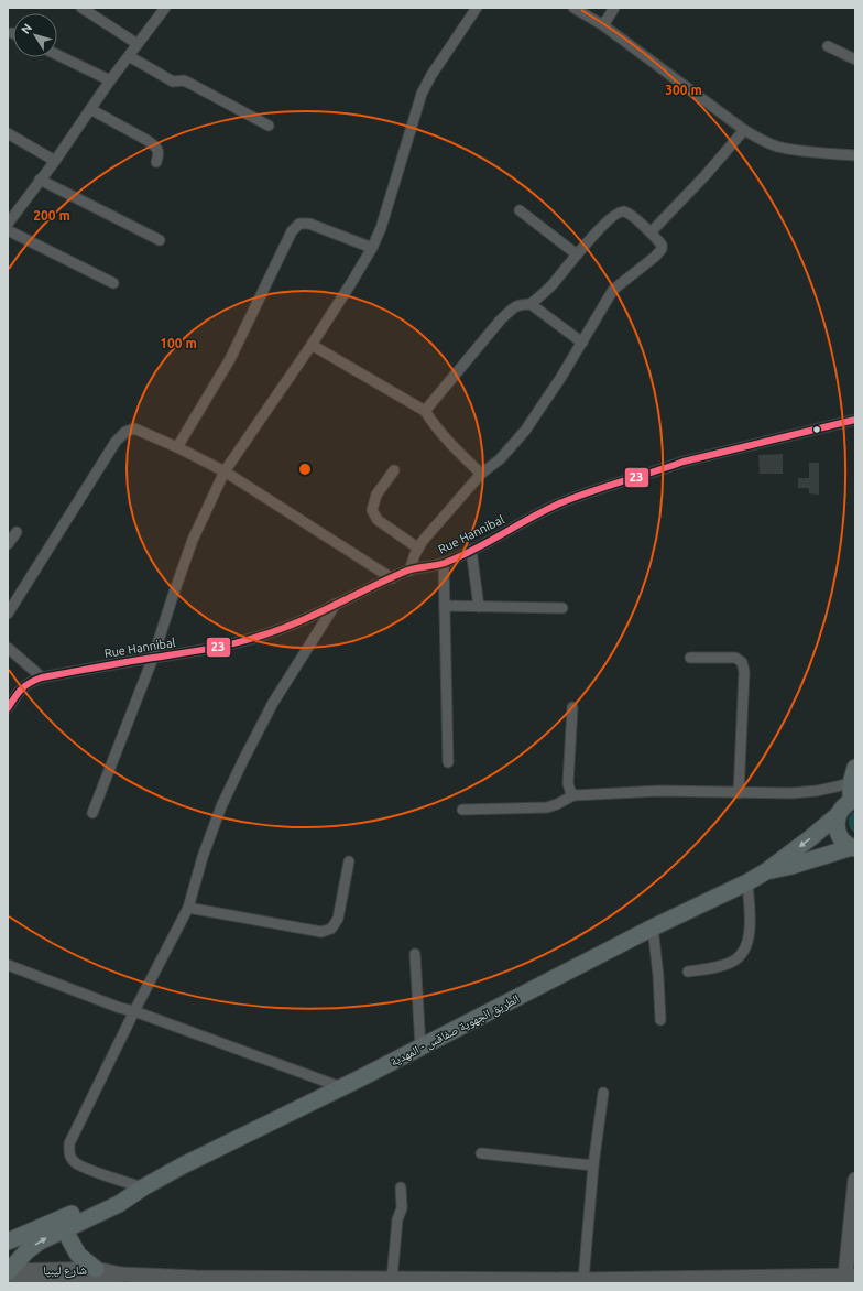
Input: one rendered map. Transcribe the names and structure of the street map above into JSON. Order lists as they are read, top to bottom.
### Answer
{
  "streets": {
    "main road": ["الطريق الجهوية صفاقس - المهدية", "شارع ليبيا"],
    "street": ["Rue Hannibal"]
  },
  "crossings": [
    ["الطريق الجهوية صفاقس - المهدية", "شارع ليبيا"]
  ],
  "lines": ["transit line 23"],
  "north": "top left",
  "rings": ["300 m", "200 m", "100 m"]
}
